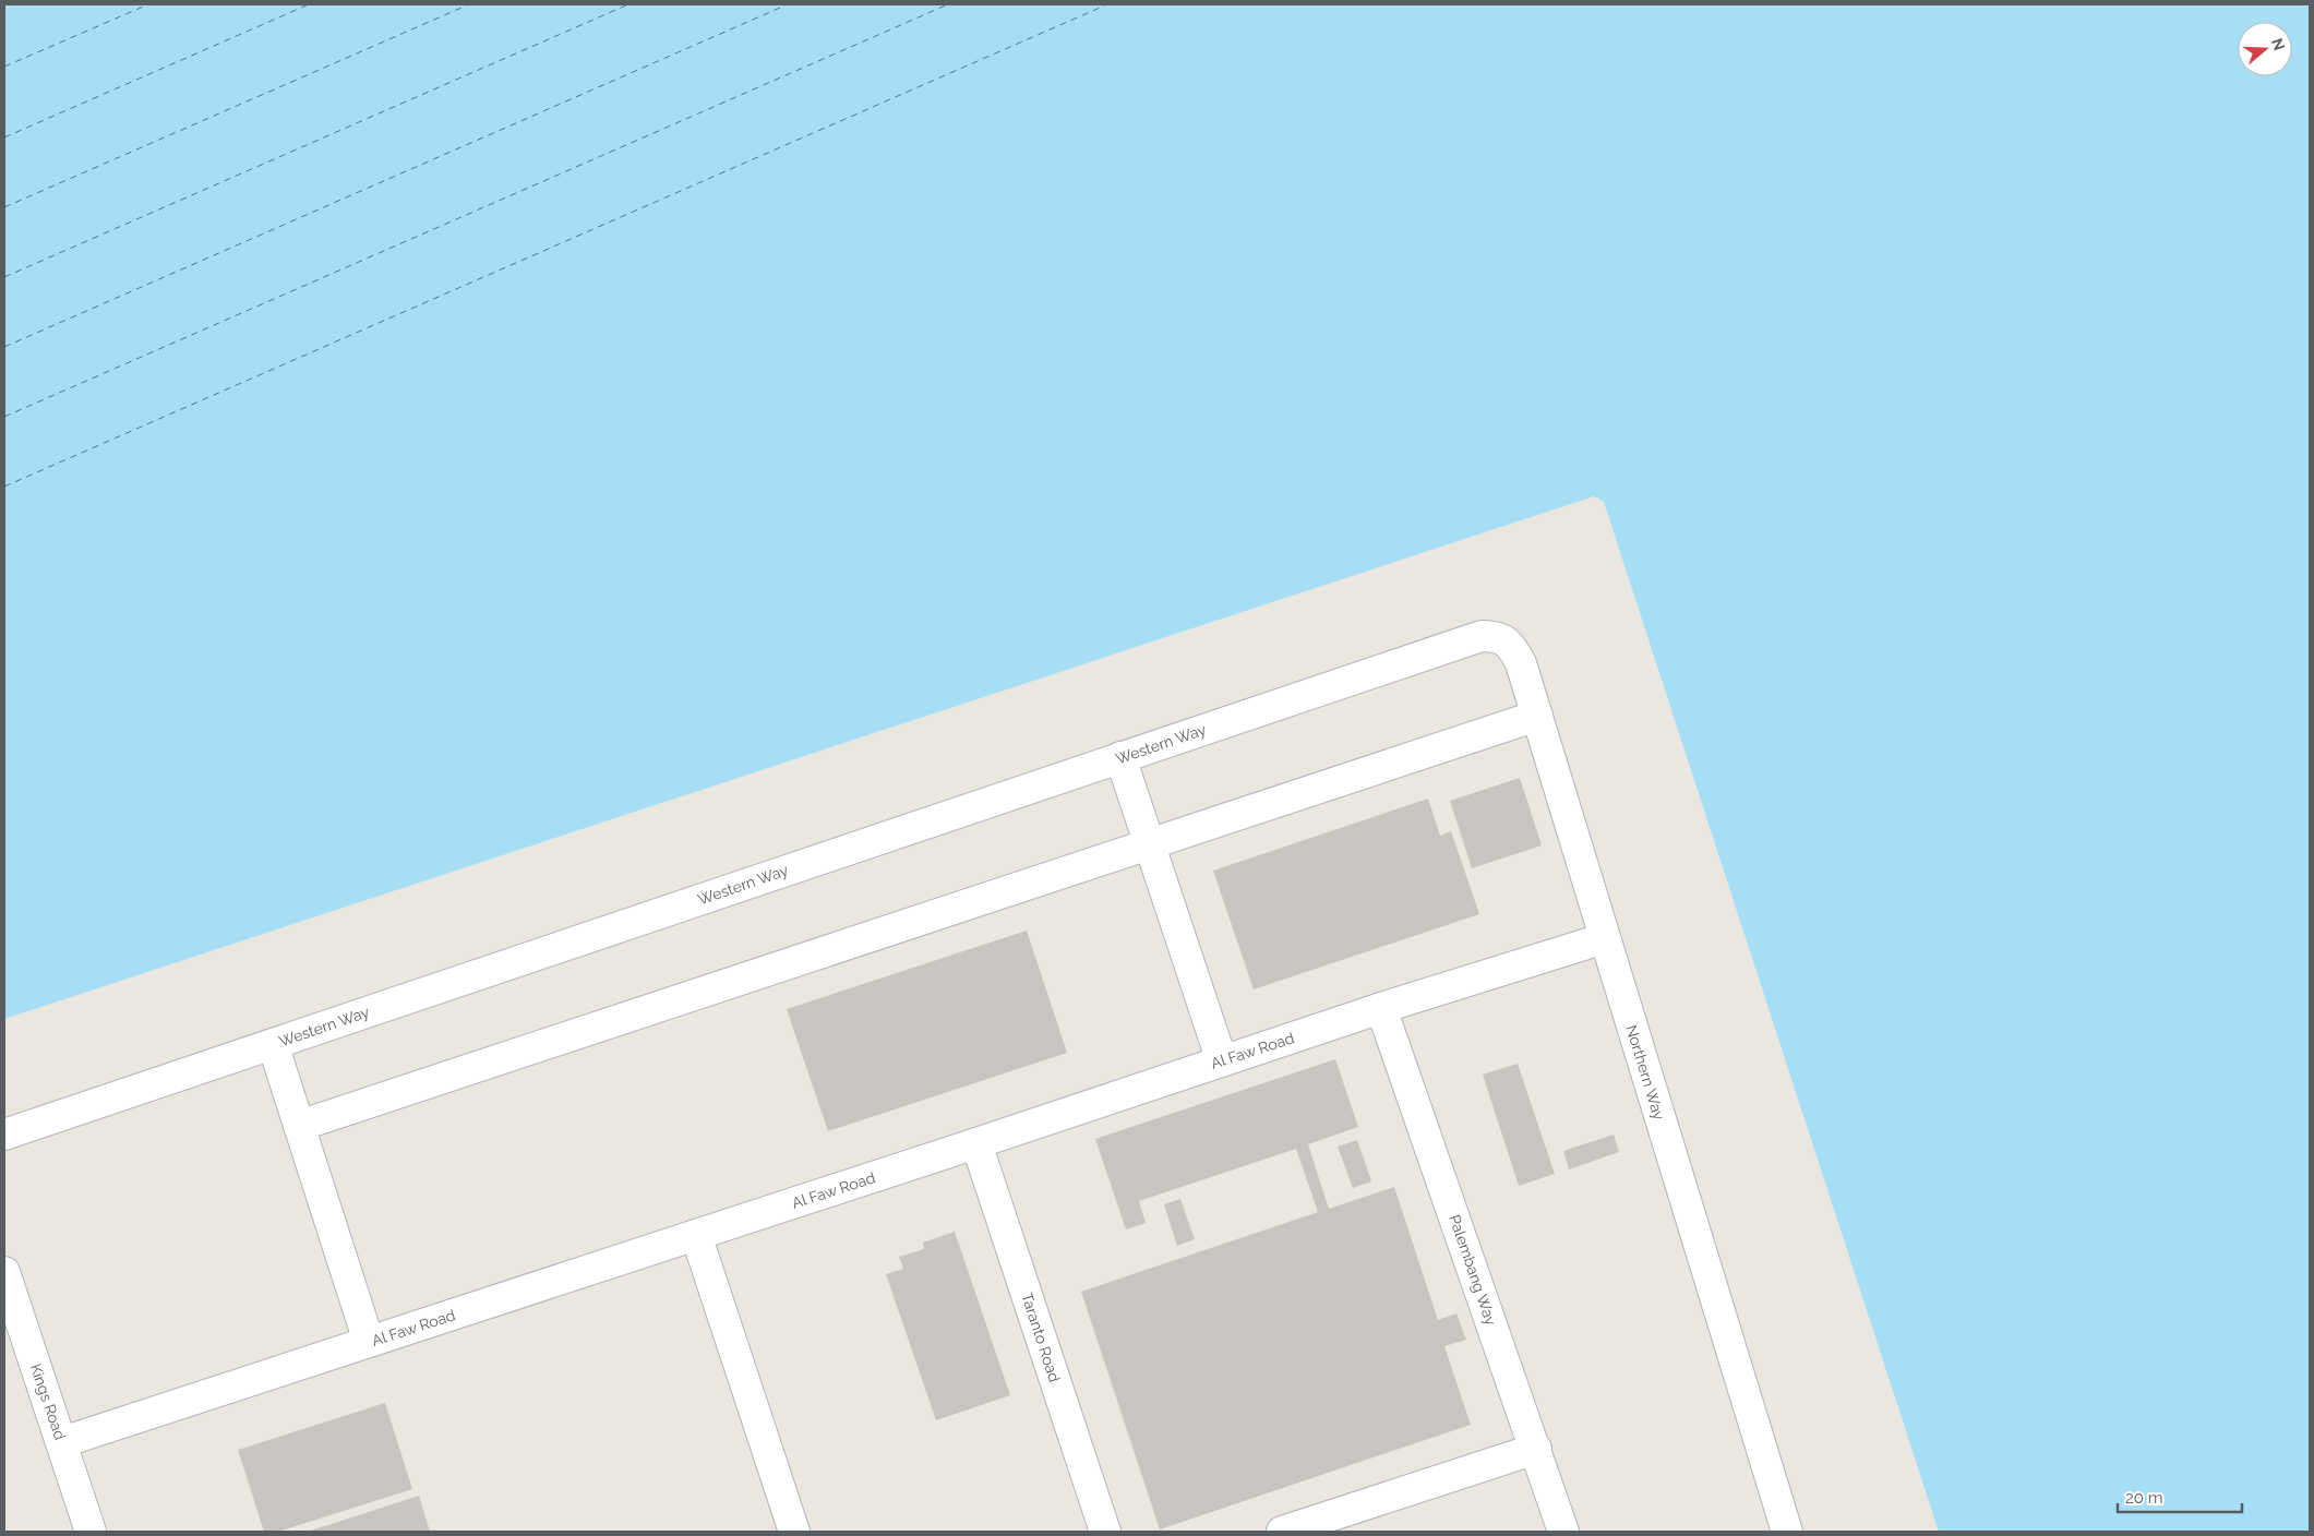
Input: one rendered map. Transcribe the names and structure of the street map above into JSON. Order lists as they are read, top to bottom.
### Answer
{
  "streets": {
    "lane": [
      "Western Way",
      "Al Faw Road",
      "Northern Way",
      "Palembang Way",
      "Taranto Road",
      "Kings Road"
    ]
  },
  "crossings": [
    ["Western Way", "Northern Way"],
    ["Al Faw Road", "Northern Way"],
    ["Al Faw Road", "Palembang Way"],
    ["Al Faw Road", "Taranto Road"],
    ["Al Faw Road", "Kings Road"]
  ],
  "scale_bar": "20 m",
  "north": "right"
}
